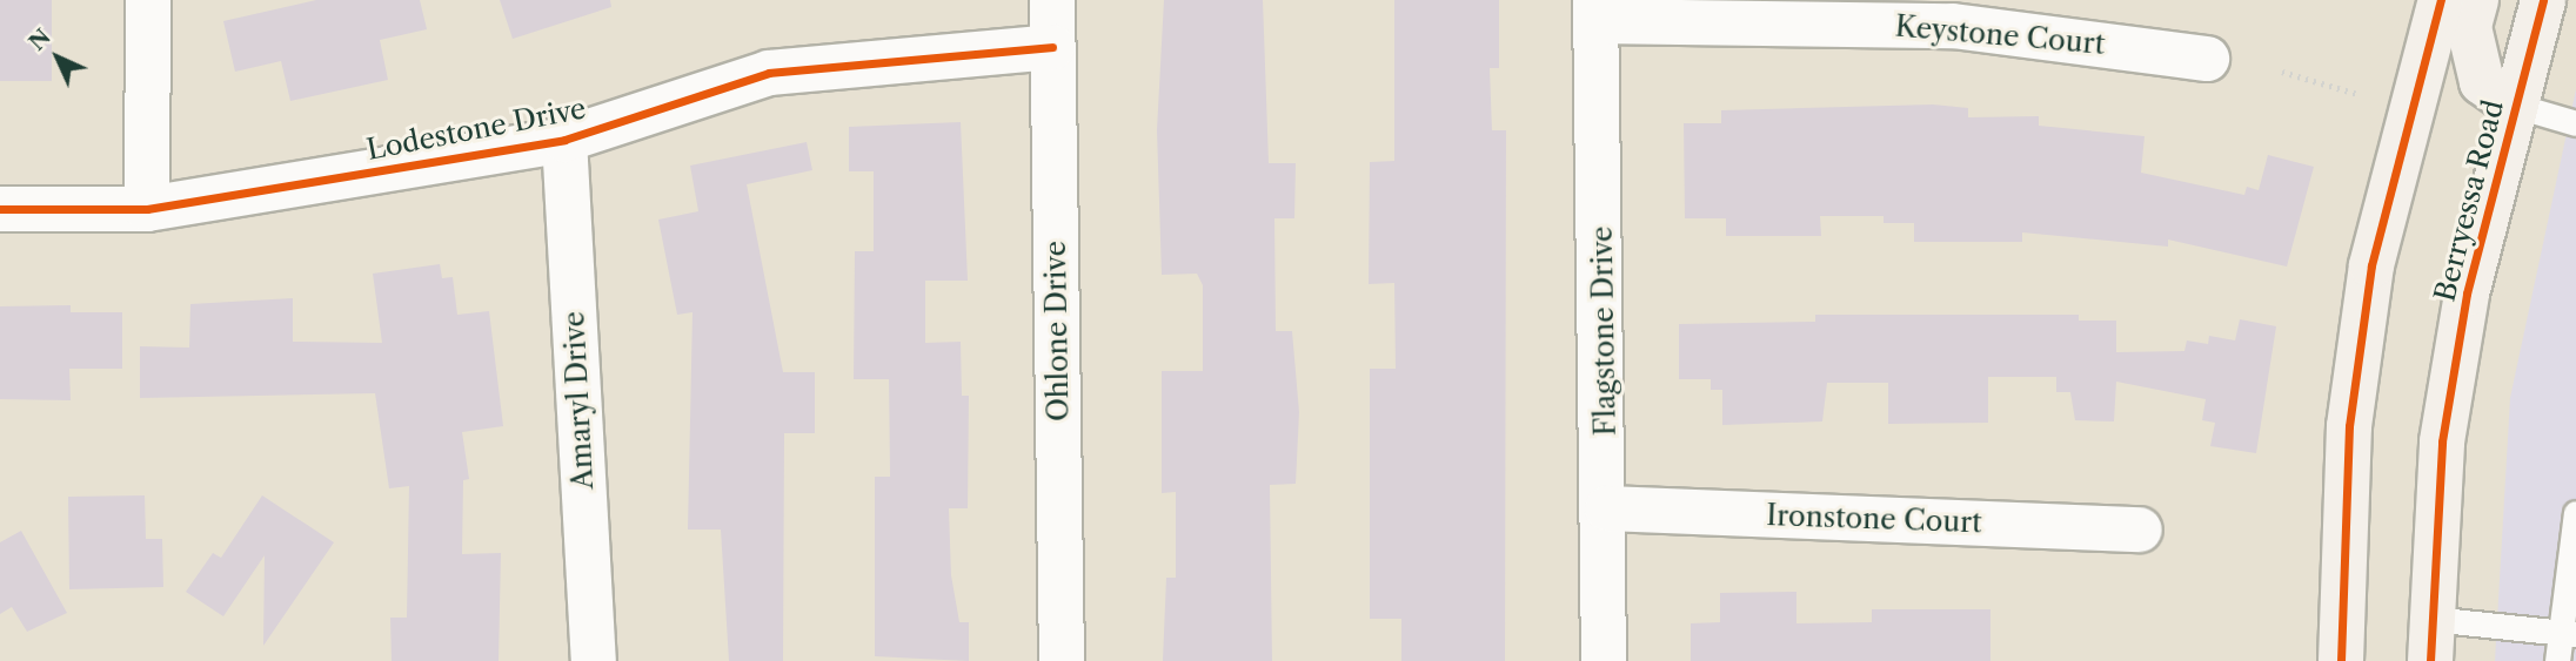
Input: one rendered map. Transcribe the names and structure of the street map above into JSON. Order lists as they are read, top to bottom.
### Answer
{
  "streets": {
    "main road": ["Berryessa Road"],
    "street": [
      "Keystone Court",
      "Lodestone Drive",
      "Ohlone Drive",
      "Flagstone Drive",
      "Amaryl Drive",
      "Ironstone Court"
    ]
  },
  "crossings": [
    ["Keystone Court", "Flagstone Drive"],
    ["Lodestone Drive", "Ohlone Drive"],
    ["Lodestone Drive", "Amaryl Drive"],
    ["Flagstone Drive", "Ironstone Court"]
  ],
  "north": "top left"
}
